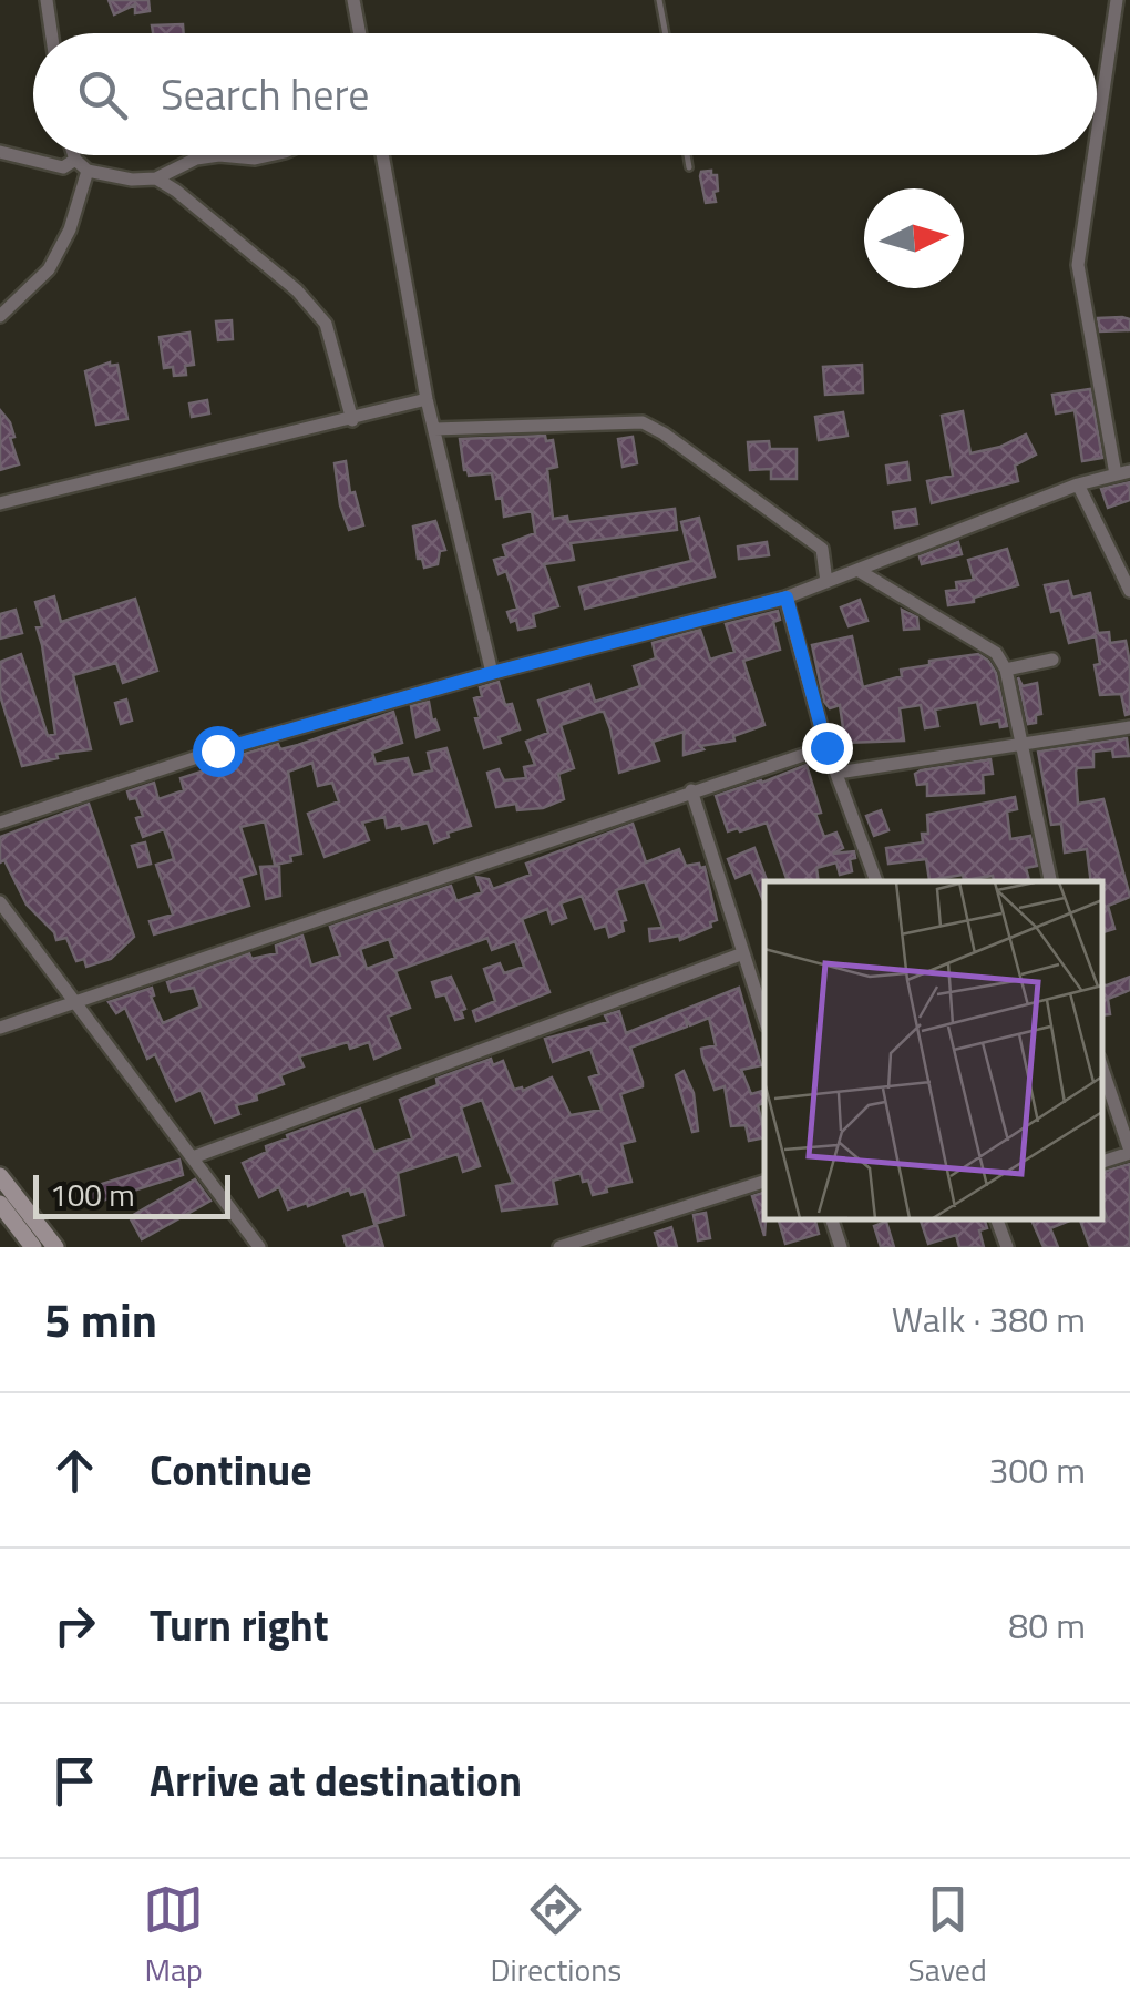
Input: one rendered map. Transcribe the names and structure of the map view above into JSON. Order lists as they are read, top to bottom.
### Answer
{
  "scale_bar": "100 m",
  "north": "right",
  "page": {
    "search": "Search here",
    "scale": "100 m",
    "heading": ["5 min", "Walk · 380 m"],
    "list": [
      ["Continue", "300 m"],
      ["Turn right", "80 m"],
      "Arrive at destination"
    ],
    "nav": ["Map", "Directions", "Saved"]
  }
}
